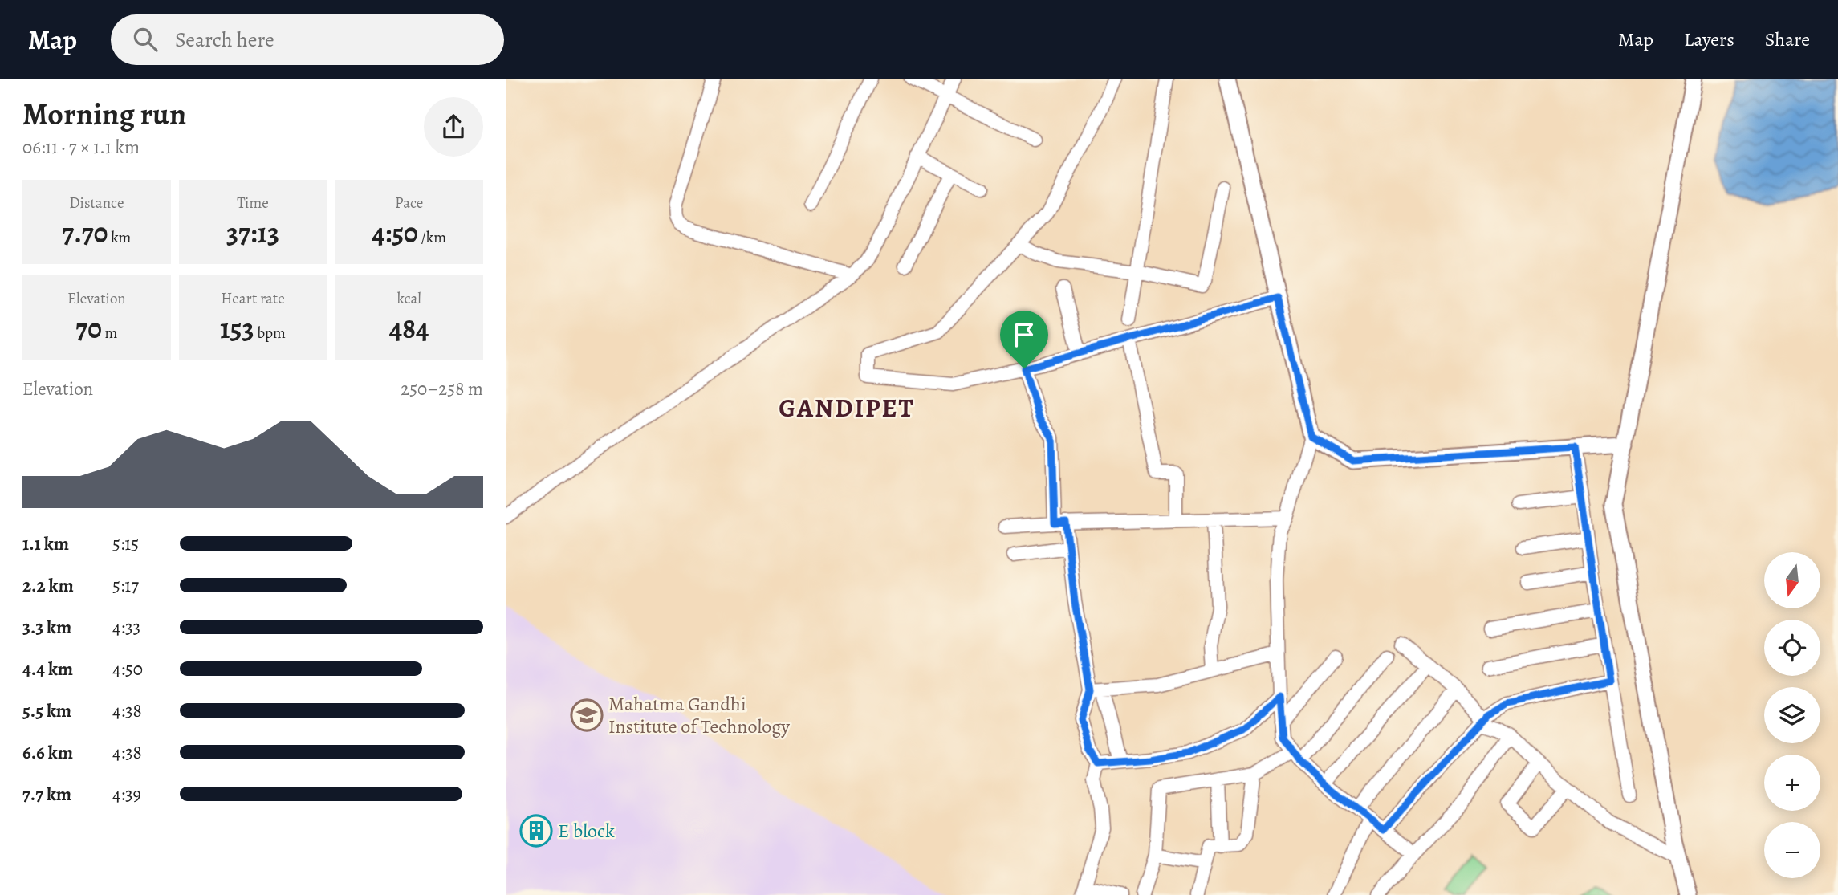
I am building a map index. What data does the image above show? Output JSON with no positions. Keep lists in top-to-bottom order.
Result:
{
  "districts": ["GANDIPET"],
  "places": {
    "school or university": ["Mahatma Gandhi Institute of Technology"],
    "building": ["E block"]
  },
  "north": "bottom",
  "page": {
    "header": "Map",
    "search": "Search here",
    "nav": ["Map", "Layers", "Share"],
    "heading": ["Morning run", "06:11 · 7 × 1.1 km"],
    "stats": [
      ["Distance", "7.70 km"],
      ["Time", "37:13"],
      ["Pace", "4:50 /km"],
      ["Elevation", "70 m"],
      ["Heart rate", "153 bpm"],
      ["kcal", "484"]
    ],
    "chart": ["Elevation", "250–258 m"],
    "list": [
      {
        "name": "1.1 km",
        "note": "5:15"
      },
      {
        "name": "2.2 km",
        "note": "5:17"
      },
      {
        "name": "3.3 km",
        "note": "4:33"
      },
      {
        "name": "4.4 km",
        "note": "4:50"
      },
      {
        "name": "5.5 km",
        "note": "4:38"
      },
      {
        "name": "6.6 km",
        "note": "4:38"
      },
      {
        "name": "7.7 km",
        "note": "4:39"
      }
    ],
    "map_buttons": ["+", "−"]
  }
}
